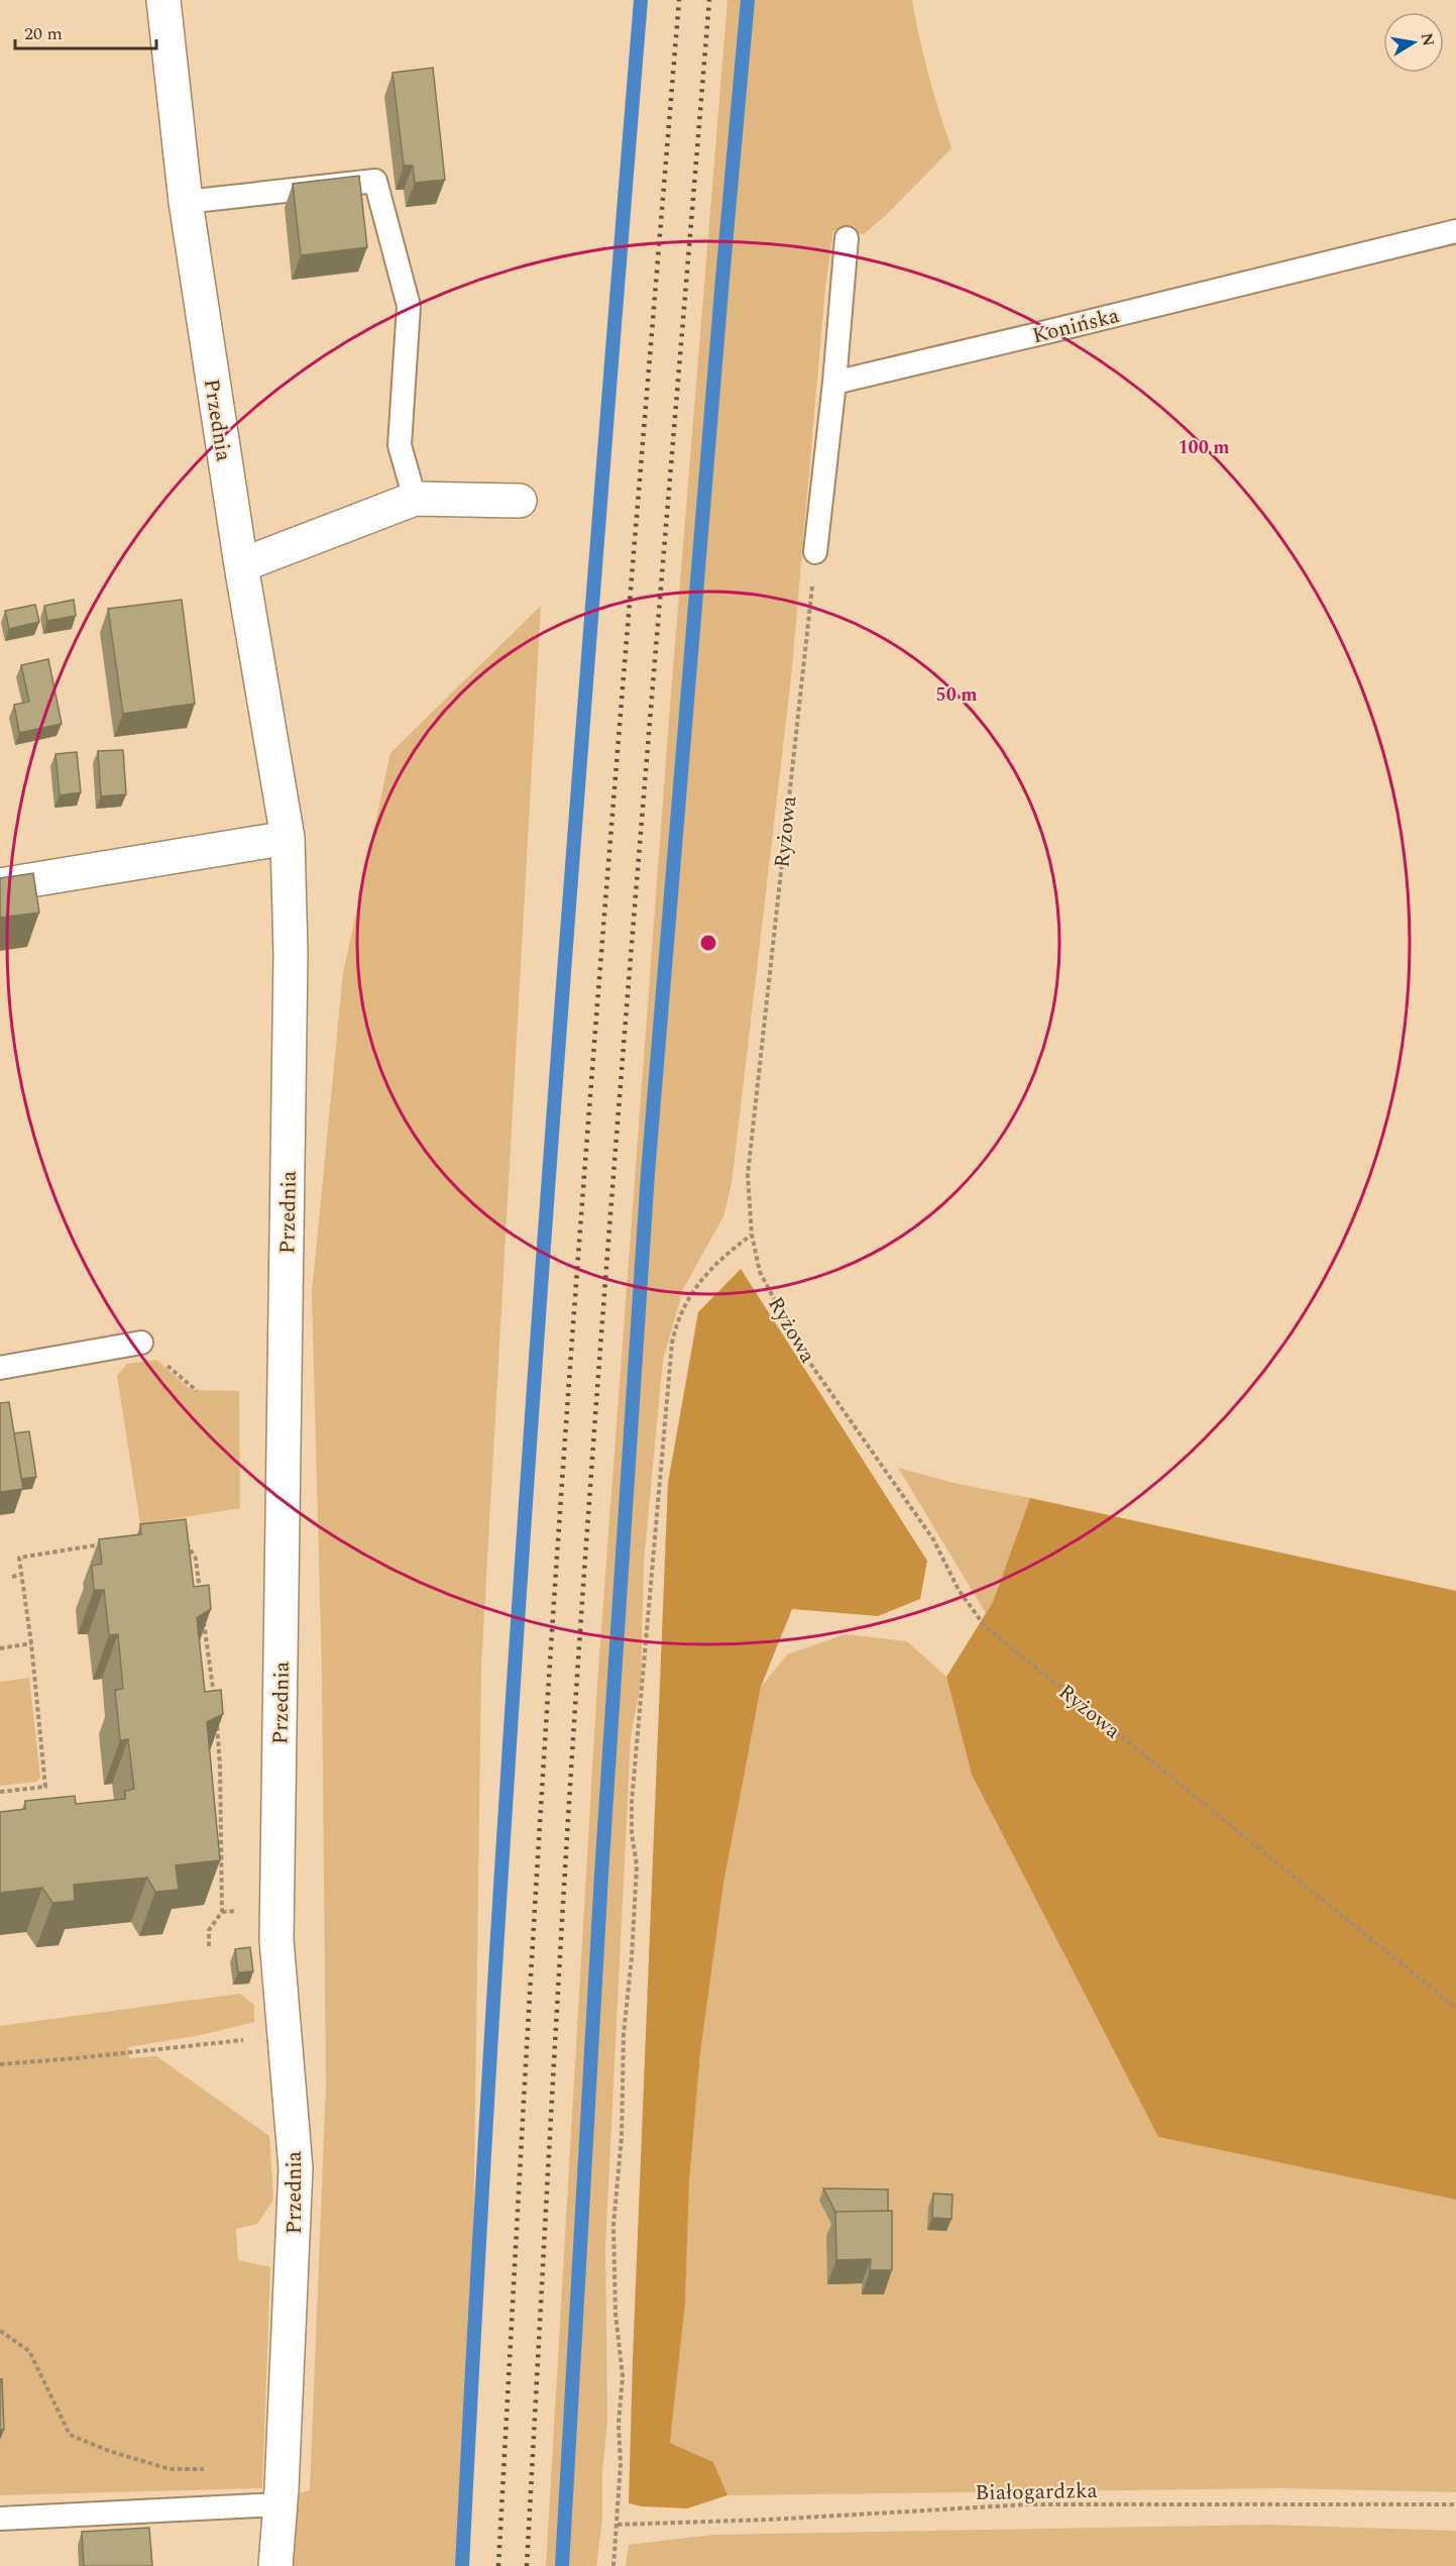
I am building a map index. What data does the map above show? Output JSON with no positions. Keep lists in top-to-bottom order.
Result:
{
  "streets": {
    "street": ["Przednia"],
    "lane": ["Konińska"],
    "path": ["Ryżowa", "Białogardzka"]
  },
  "scale_bar": "20 m",
  "north": "right",
  "rings": ["100 m", "50 m"]
}
